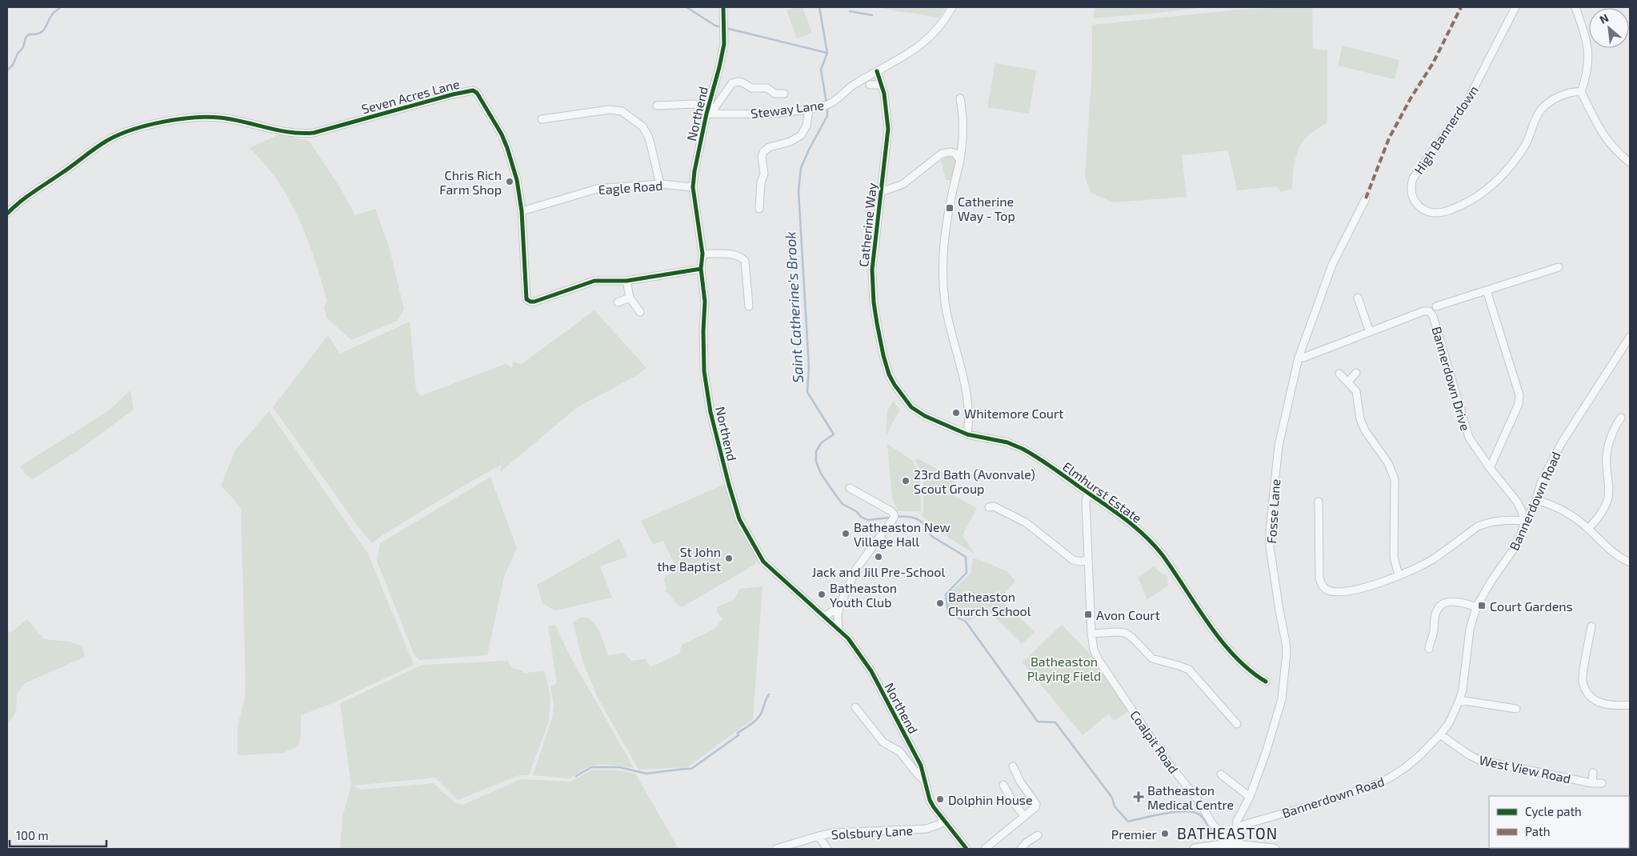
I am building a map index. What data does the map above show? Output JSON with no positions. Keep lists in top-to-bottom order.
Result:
{
  "streets": {
    "street": [
      "Seven Acres Lane",
      "Steway Lane",
      "Northend",
      "High Bannerdown",
      "Eagle Road",
      "Catherine Way",
      "Bannerdown Drive",
      "Elmhurst Estate",
      "Bannerdown Road",
      "Fosse Lane",
      "Coalpit Road",
      "West View Road",
      "Solsbury Lane"
    ]
  },
  "crossings": [
    ["Seven Acres Lane", "Northend"],
    ["Seven Acres Lane", "Eagle Road"],
    ["Steway Lane", "Northend"],
    ["Steway Lane", "Catherine Way"],
    ["Northend", "Eagle Road"],
    ["Northend", "Solsbury Lane"],
    ["Catherine Way", "Elmhurst Estate"],
    ["Bannerdown Drive", "Bannerdown Road"],
    ["Bannerdown Drive", "Fosse Lane"],
    ["Elmhurst Estate", "Coalpit Road"],
    ["Bannerdown Road", "Fosse Lane"],
    ["Bannerdown Road", "West View Road"]
  ],
  "districts": ["BATHEASTON"],
  "water": ["Saint Catherine's Brook"],
  "parks": ["Batheaston Playing Field"],
  "places": {
    "other": [
      "Chris Rich Farm Shop",
      "Whitemore Court",
      "23rd Bath (Avonvale) Scout Group",
      "Batheaston New Village Hall",
      "Jack and Jill Pre-School",
      "St John the Baptist",
      "Batheaston Youth Club",
      "Batheaston Church School",
      "Dolphin House",
      "Premier"
    ],
    "transit": ["Catherine Way - Top", "Court Gardens", "Avon Court"],
    "health": ["Batheaston Medical Centre"]
  },
  "legend": ["Cycle path", "Path"],
  "scale_bar": "100 m",
  "north": "top left"
}
